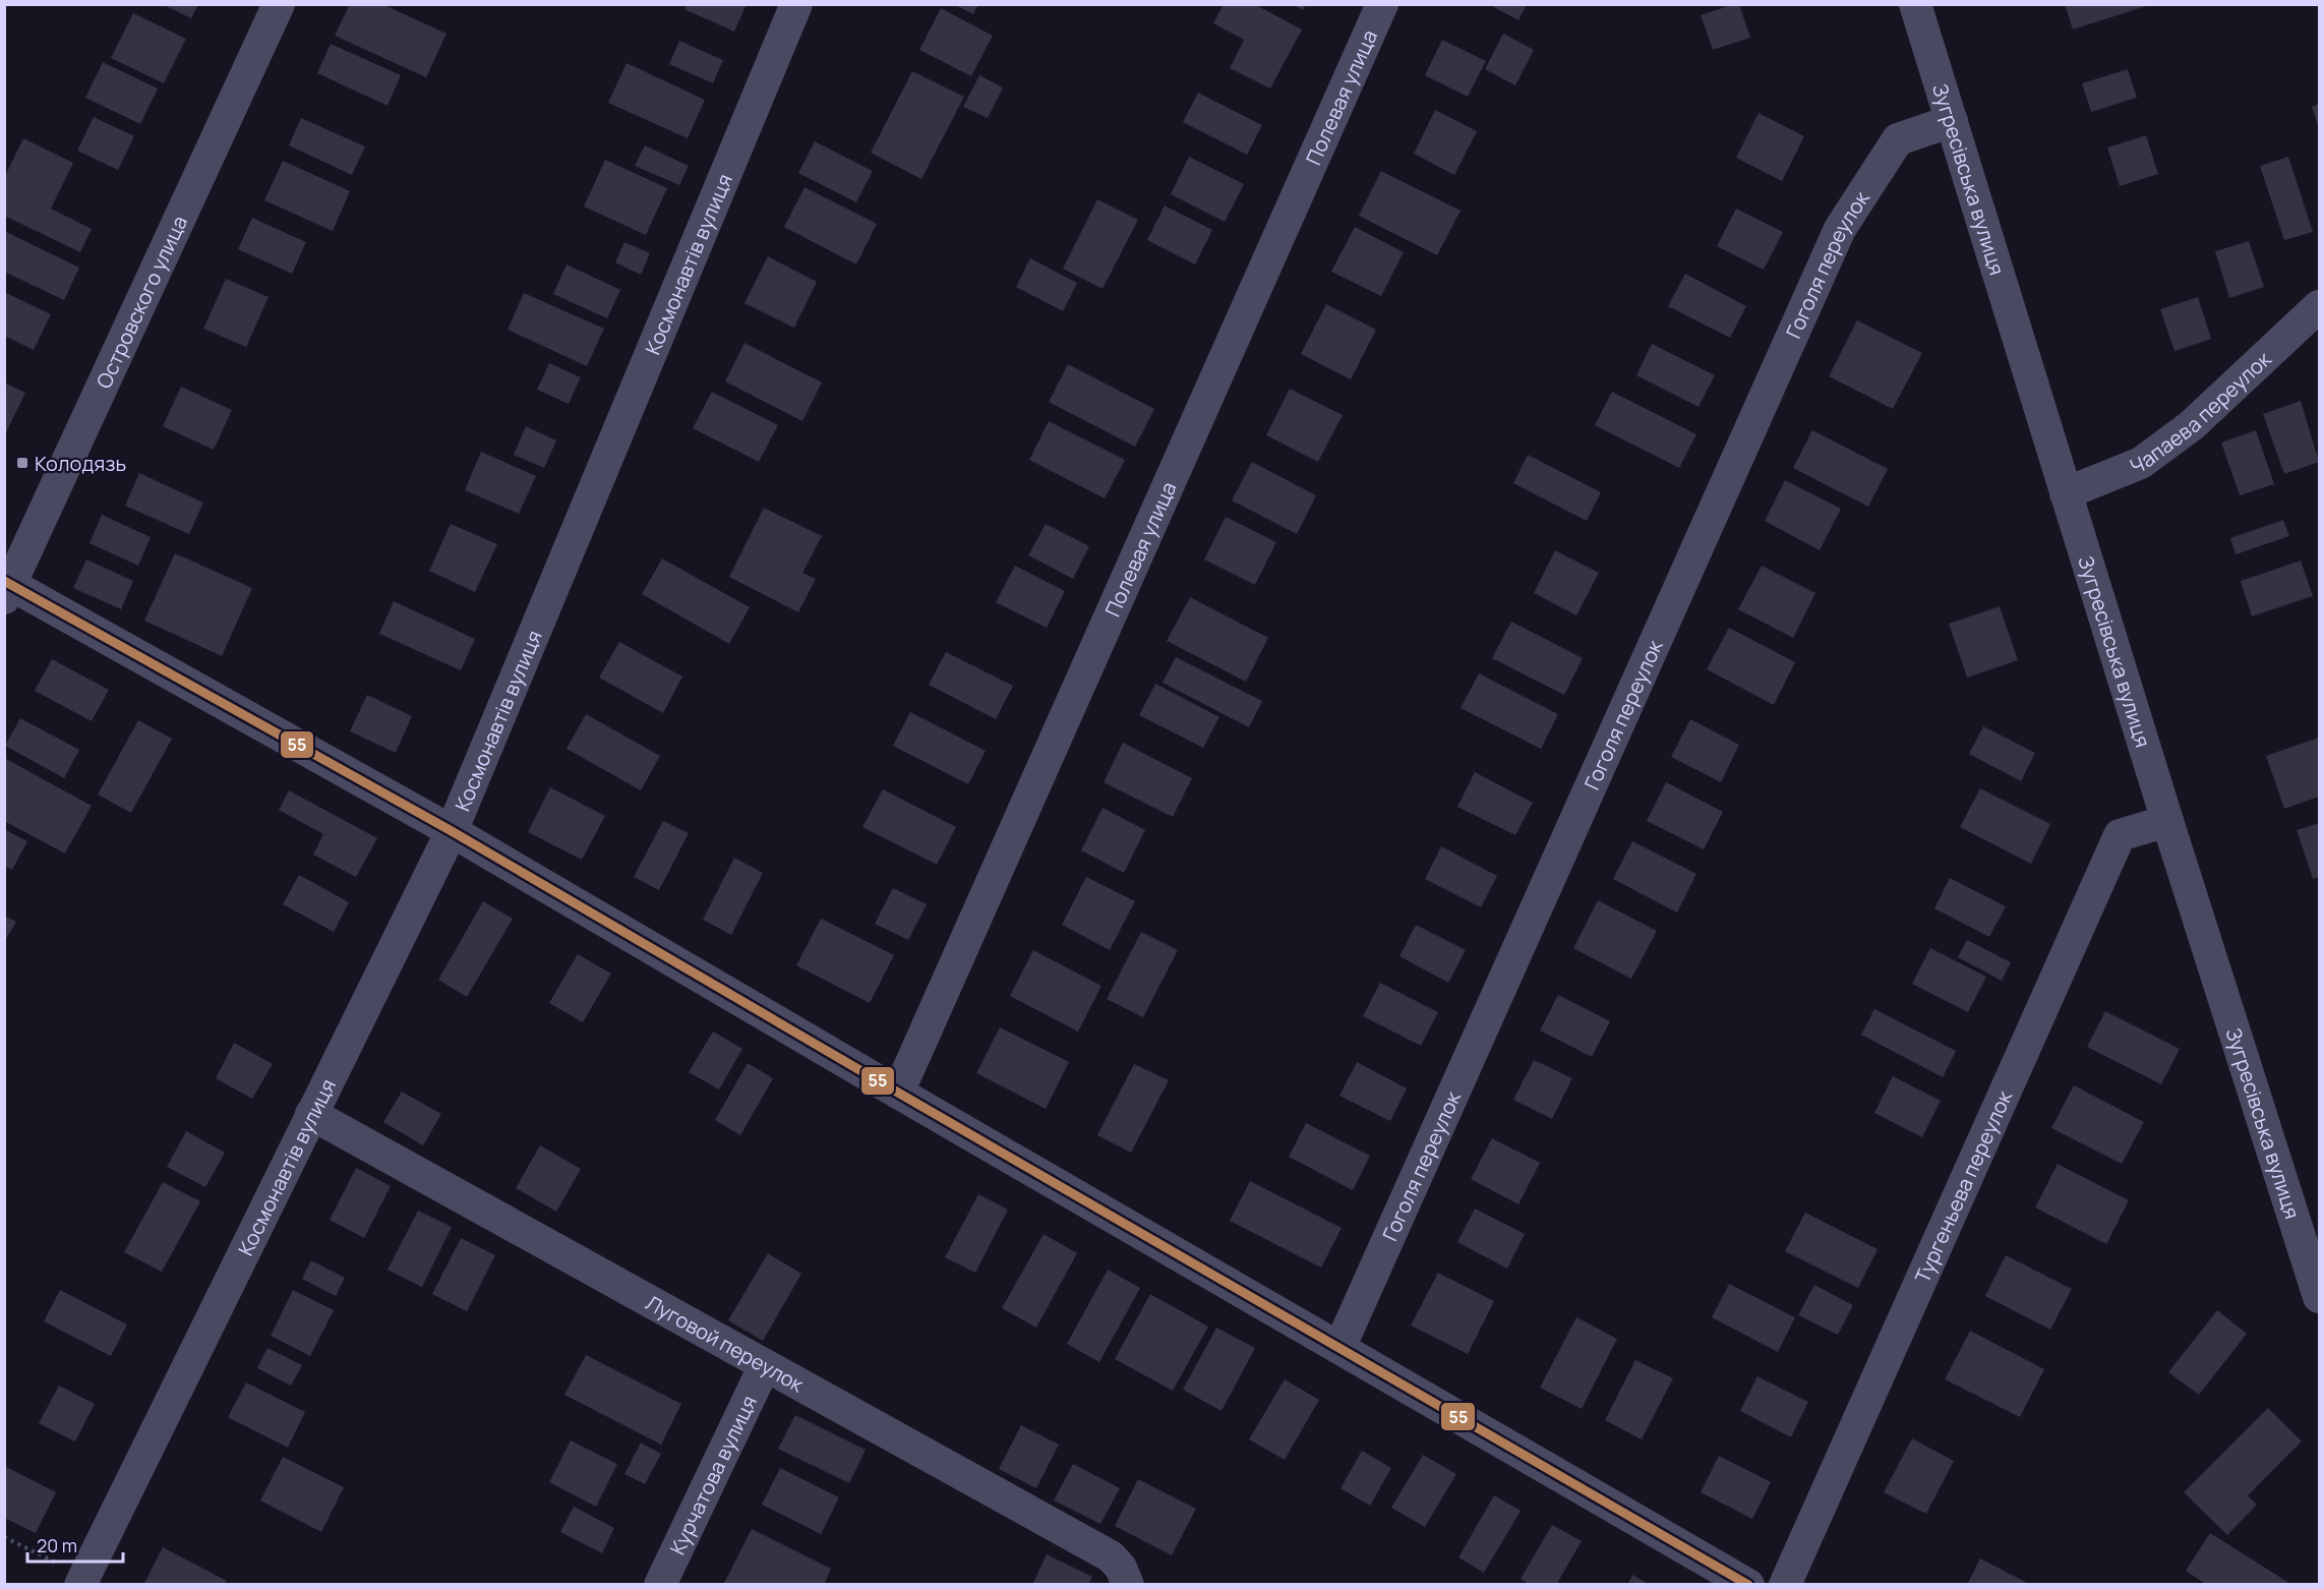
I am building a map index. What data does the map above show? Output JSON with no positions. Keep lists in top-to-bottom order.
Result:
{
  "streets": {
    "street": [
      "Полевая улица",
      "Зугресівська вулиця",
      "Космонавтів вулиця",
      "Гоголя переулок",
      "Островского улица",
      "Чапаева переулок",
      "Тургеньева переулок",
      "Луговой переулок",
      "Курчатова вулиця"
    ]
  },
  "crossings": [
    ["Зугресівська вулиця", "Гоголя переулок"],
    ["Зугресівська вулиця", "Чапаева переулок"],
    ["Зугресівська вулиця", "Тургеньева переулок"],
    ["Космонавтів вулиця", "Луговой переулок"],
    ["Луговой переулок", "Курчатова вулиця"]
  ],
  "places": {
    "transit": ["Колодязь"]
  },
  "lines": ["transit line 55"],
  "scale_bar": "20 m"
}
